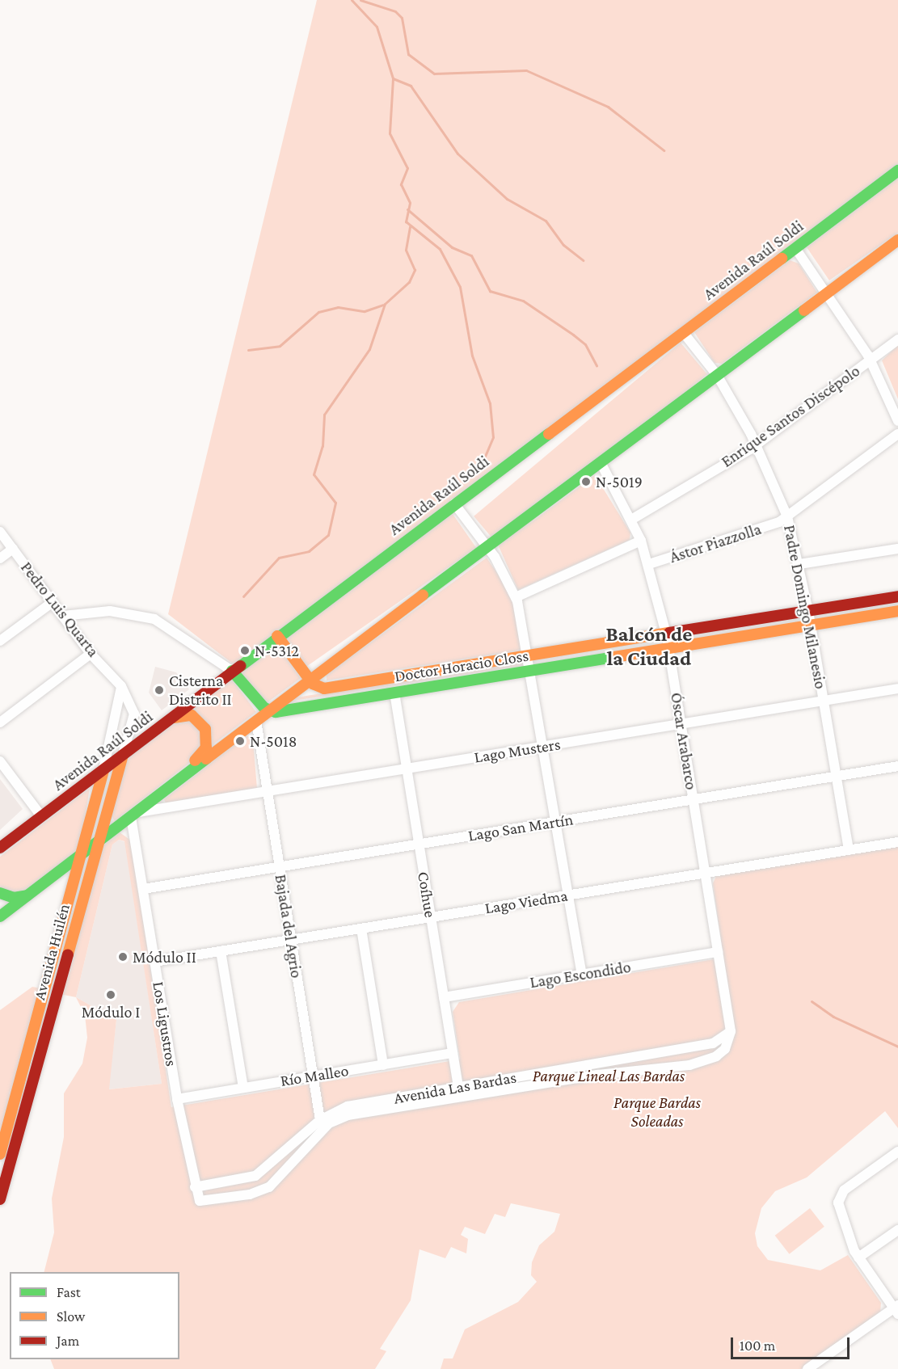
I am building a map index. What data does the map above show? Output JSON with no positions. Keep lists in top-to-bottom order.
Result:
{
  "streets": {
    "main road": ["Avenida Raúl Soldi", "Doctor Horacio Closs", "Avenida Huilén"],
    "street": [
      "Enrique Santos Discépolo",
      "Ástor Piazzolla",
      "Padre Domingo Milanesio",
      "Pedro Luis Quarta",
      "Óscar Arabarco",
      "Lago Musters",
      "Lago San Martín",
      "Coíhue",
      "Lago Viedma",
      "Bajada del Agrio",
      "Lago Escondido",
      "Los Ligustros",
      "Río Malleo",
      "Avenida Las Bardas"
    ]
  },
  "crossings": [
    ["Avenida Raúl Soldi", "Padre Domingo Milanesio"],
    ["Avenida Raúl Soldi", "Avenida Huilén"],
    ["Enrique Santos Discépolo", "Padre Domingo Milanesio"],
    ["Enrique Santos Discépolo", "Óscar Arabarco"],
    ["Ástor Piazzolla", "Padre Domingo Milanesio"],
    ["Ástor Piazzolla", "Óscar Arabarco"],
    ["Padre Domingo Milanesio", "Doctor Horacio Closs"],
    ["Padre Domingo Milanesio", "Lago Musters"],
    ["Padre Domingo Milanesio", "Lago San Martín"],
    ["Padre Domingo Milanesio", "Lago Viedma"],
    ["Pedro Luis Quarta", "Avenida Huilén"],
    ["Doctor Horacio Closs", "Óscar Arabarco"],
    ["Doctor Horacio Closs", "Coíhue"],
    ["Óscar Arabarco", "Lago Musters"],
    ["Óscar Arabarco", "Lago San Martín"],
    ["Óscar Arabarco", "Lago Viedma"],
    ["Óscar Arabarco", "Lago Escondido"],
    ["Óscar Arabarco", "Avenida Las Bardas"],
    ["Lago Musters", "Coíhue"],
    ["Lago Musters", "Bajada del Agrio"],
    ["Lago Musters", "Los Ligustros"],
    ["Lago San Martín", "Coíhue"],
    ["Lago San Martín", "Bajada del Agrio"],
    ["Lago San Martín", "Los Ligustros"],
    ["Coíhue", "Lago Viedma"],
    ["Coíhue", "Lago Escondido"],
    ["Coíhue", "Río Malleo"],
    ["Coíhue", "Avenida Las Bardas"],
    ["Lago Viedma", "Bajada del Agrio"],
    ["Lago Viedma", "Los Ligustros"],
    ["Bajada del Agrio", "Río Malleo"],
    ["Bajada del Agrio", "Avenida Las Bardas"],
    ["Los Ligustros", "Río Malleo"],
    ["Los Ligustros", "Avenida Las Bardas"]
  ],
  "districts": ["Balcón de la Ciudad"],
  "parks": ["Parque Lineal Las Bardas", "Parque Bardas Soleadas"],
  "places": [
    "N-5019",
    "N-5312",
    "Cisterna Distrito II",
    "N-5018",
    "Módulo II",
    "Módulo I"
  ],
  "legend": ["Fast", "Slow", "Jam"],
  "scale_bar": "100 m"
}
